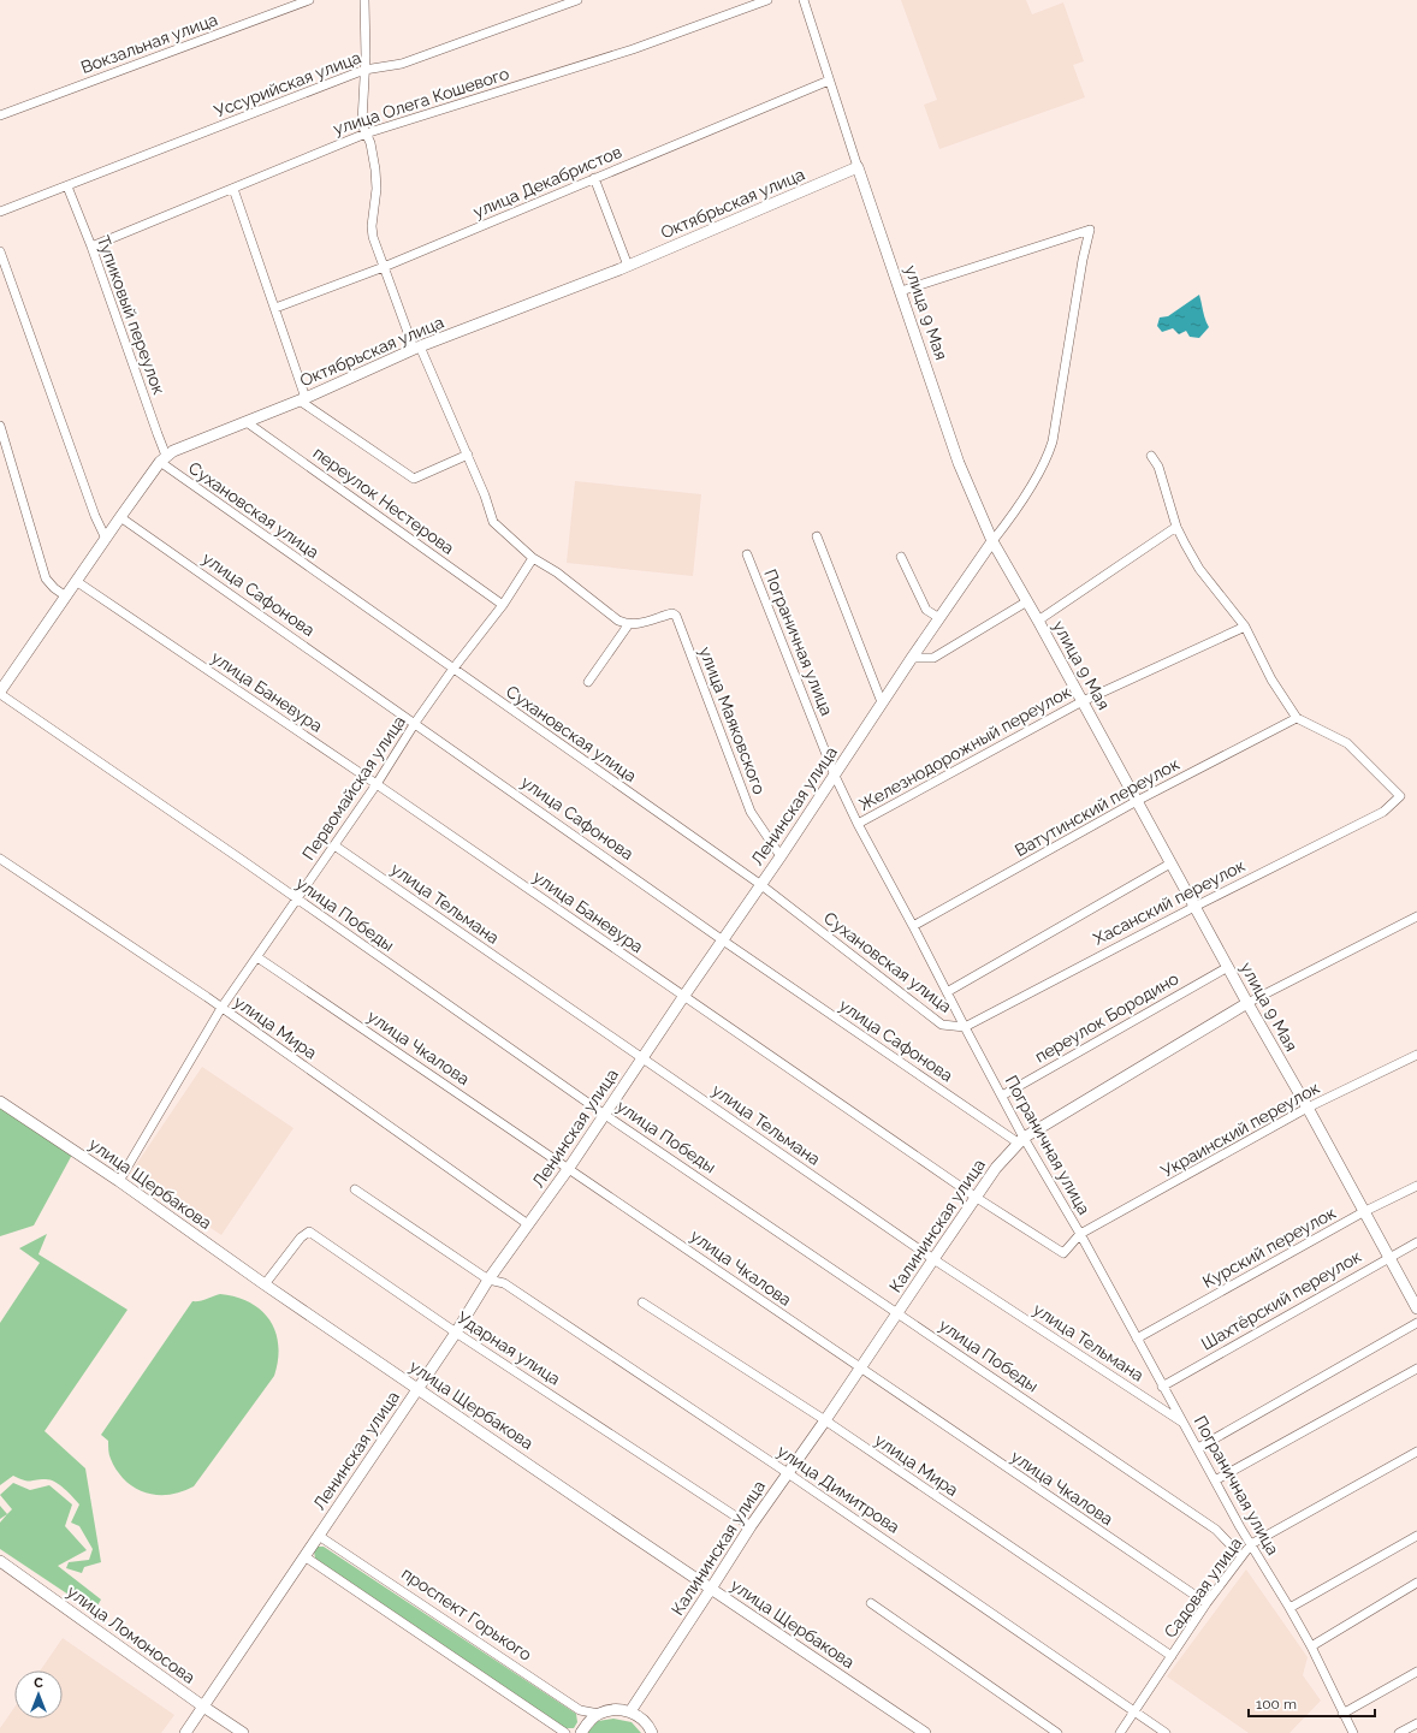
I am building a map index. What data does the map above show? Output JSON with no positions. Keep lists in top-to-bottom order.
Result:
{
  "streets": {
    "main road": [
      "Октябрьская улица",
      "улица 9 Мая",
      "Ленинская улица",
      "улица Щербакова",
      "Калининская улица",
      "проспект Горького",
      "улица Ломоносова"
    ],
    "street": [
      "Вокзальная улица",
      "Уссурийская улица",
      "улица Олега Кошевого",
      "улица Декабристов",
      "Тупиковый переулок",
      "переулок Нестерова",
      "Сухановская улица",
      "улица Сафонова",
      "Пограничная улица",
      "улица Баневура",
      "улица Маяковского",
      "Железнодорожный переулок",
      "Первомайская улица",
      "Ватутинский переулок",
      "Хасанский переулок",
      "улица Тельмана",
      "улица Победы",
      "переулок Бородино",
      "улица Мира",
      "улица Чкалова",
      "Украинский переулок",
      "Курский переулок",
      "Шахтёрский переулок",
      "Ударная улица",
      "улица Димитрова",
      "Садовая улица"
    ]
  },
  "crossings": [
    ["Уссурийская улица", "Тупиковый переулок"],
    ["улица Олега Кошевого", "Тупиковый переулок"],
    ["улица Декабристов", "улица 9 Мая"],
    ["Октябрьская улица", "улица 9 Мая"],
    ["Октябрьская улица", "Тупиковый переулок"],
    ["Октябрьская улица", "переулок Нестерова"],
    ["Октябрьская улица", "Сухановская улица"],
    ["Октябрьская улица", "улица Сафонова"],
    ["Октябрьская улица", "улица Баневура"],
    ["Октябрьская улица", "улица Победы"],
    ["улица 9 Мая", "Железнодорожный переулок"],
    ["улица 9 Мая", "Ленинская улица"],
    ["улица 9 Мая", "Ватутинский переулок"],
    ["улица 9 Мая", "Хасанский переулок"],
    ["улица 9 Мая", "переулок Бородино"],
    ["улица 9 Мая", "Украинский переулок"],
    ["улица 9 Мая", "Калининская улица"],
    ["улица 9 Мая", "Курский переулок"],
    ["улица 9 Мая", "Шахтёрский переулок"],
    ["Тупиковый переулок", "Сухановская улица"],
    ["переулок Нестерова", "Первомайская улица"],
    ["Сухановская улица", "Пограничная улица"],
    ["Сухановская улица", "Первомайская улица"],
    ["Сухановская улица", "Ленинская улица"],
    ["Сухановская улица", "Хасанский переулок"],
    ["улица Сафонова", "Пограничная улица"],
    ["улица Сафонова", "Первомайская улица"],
    ["улица Сафонова", "Ленинская улица"],
    ["улица Сафонова", "Калининская улица"],
    ["Пограничная улица", "улица Баневура"],
    ["Пограничная улица", "Железнодорожный переулок"],
    ["Пограничная улица", "Ленинская улица"],
    ["Пограничная улица", "Ватутинский переулок"],
    ["Пограничная улица", "Хасанский переулок"],
    ["Пограничная улица", "улица Тельмана"],
    ["Пограничная улица", "переулок Бородино"],
    ["Пограничная улица", "Украинский переулок"],
    ["Пограничная улица", "Калининская улица"],
    ["Пограничная улица", "Курский переулок"],
    ["Пограничная улица", "Шахтёрский переулок"],
    ["Пограничная улица", "Садовая улица"],
    ["улица Баневура", "Первомайская улица"],
    ["улица Баневура", "Ленинская улица"],
    ["улица Баневура", "Украинский переулок"],
    ["улица Баневура", "Калининская улица"],
    ["улица Маяковского", "Ленинская улица"],
    ["Первомайская улица", "улица Тельмана"],
    ["Первомайская улица", "улица Победы"],
    ["Первомайская улица", "улица Мира"],
    ["Первомайская улица", "улица Чкалова"],
    ["Первомайская улица", "улица Щербакова"],
    ["Ленинская улица", "улица Тельмана"],
    ["Ленинская улица", "улица Победы"],
    ["Ленинская улица", "улица Мира"],
    ["Ленинская улица", "улица Чкалова"],
    ["Ленинская улица", "улица Щербакова"],
    ["Ленинская улица", "Ударная улица"],
    ["Ленинская улица", "улица Димитрова"],
    ["Ленинская улица", "проспект Горького"],
    ["Ленинская улица", "улица Ломоносова"],
    ["Ватутинский переулок", "Хасанский переулок"],
    ["улица Тельмана", "Калининская улица"],
    ["улица Победы", "Калининская улица"],
    ["улица Победы", "Садовая улица"],
    ["улица Мира", "Калининская улица"],
    ["улица Мира", "Садовая улица"],
    ["улица Чкалова", "Калининская улица"],
    ["улица Чкалова", "Садовая улица"],
    ["улица Щербакова", "Калининская улица"],
    ["улица Щербакова", "Ударная улица"],
    ["Калининская улица", "Ударная улица"],
    ["Калининская улица", "улица Димитрова"],
    ["Калининская улица", "проспект Горького"],
    ["улица Димитрова", "Садовая улица"]
  ],
  "scale_bar": "100 m",
  "north": "top"
}
